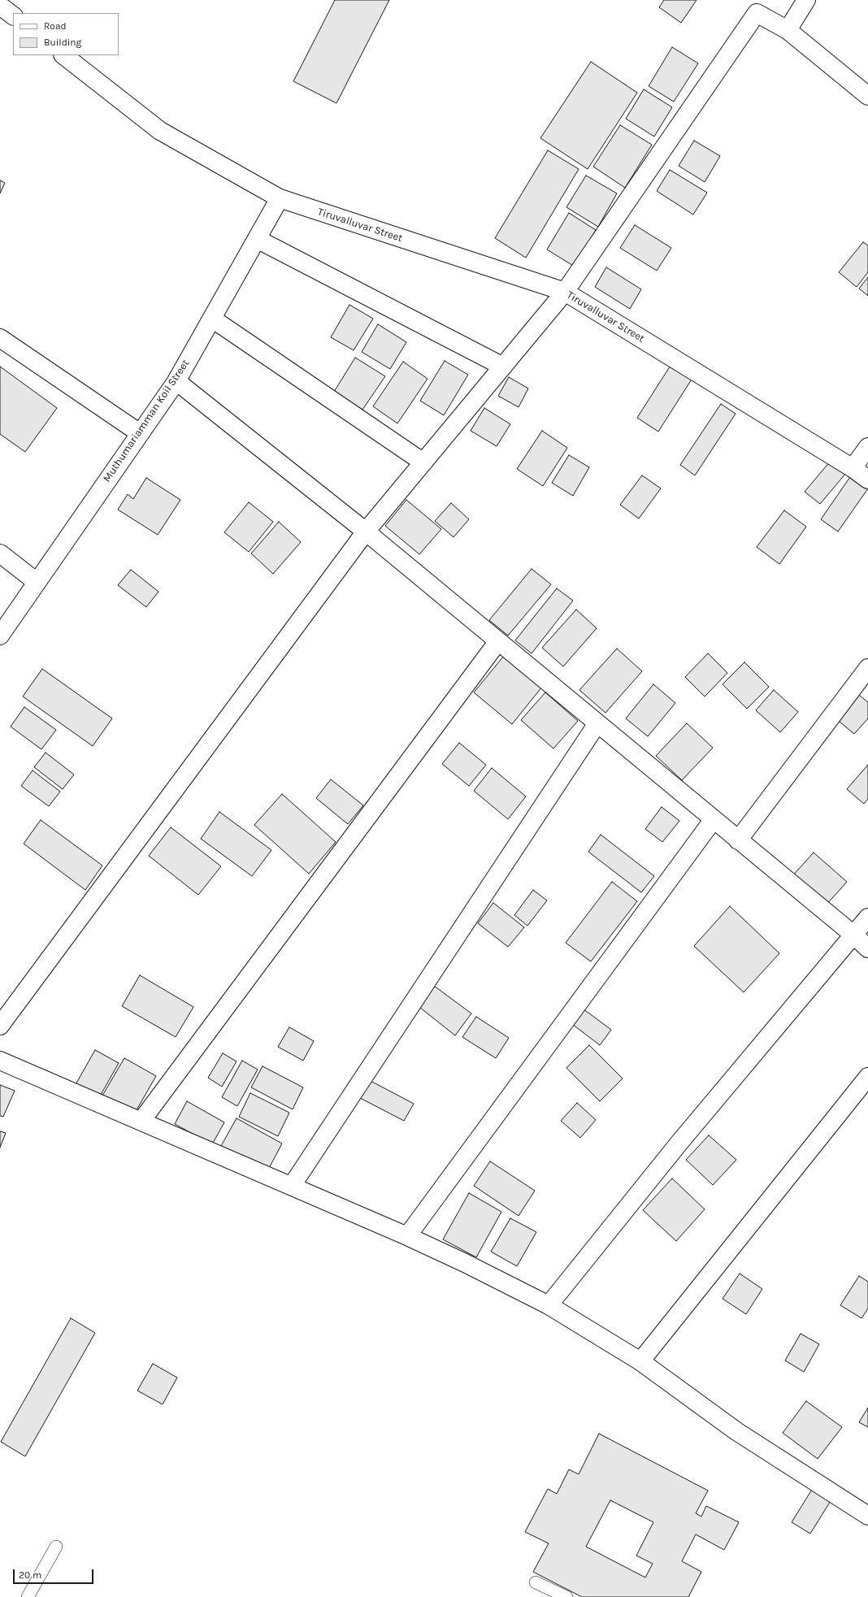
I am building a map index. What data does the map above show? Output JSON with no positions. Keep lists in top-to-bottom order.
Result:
{
  "streets": {
    "street": ["Tiruvalluvar Street", "Muthumariamman Koil Street"]
  },
  "crossings": [
    ["Tiruvalluvar Street", "Muthumariamman Koil Street"]
  ],
  "legend": ["Road", "Building"],
  "scale_bar": "20 m"
}
